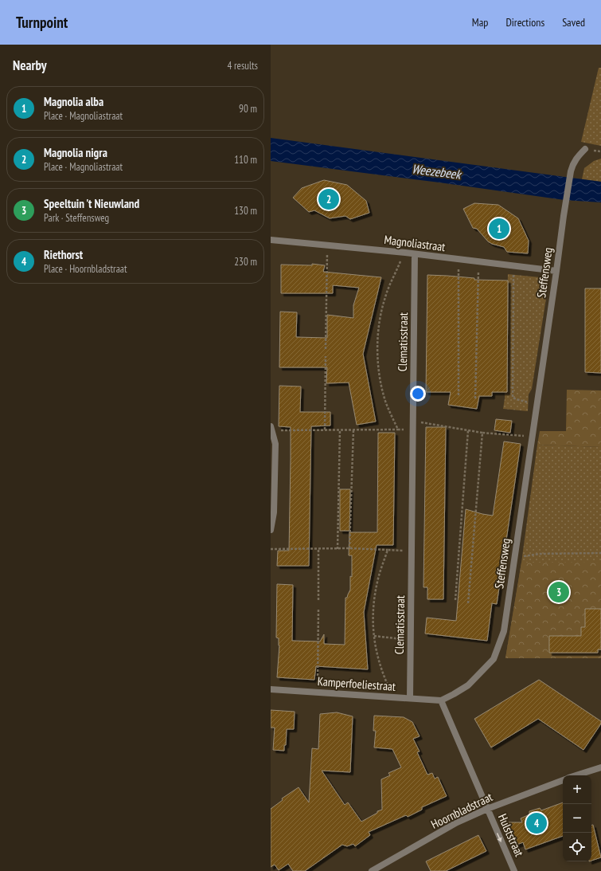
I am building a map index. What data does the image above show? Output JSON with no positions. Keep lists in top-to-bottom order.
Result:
{
  "streets": {
    "street": [
      "Magnoliastraat",
      "Steffensweg",
      "Clematisstraat",
      "Kamperfoeliestraat",
      "Hoornbladstraat",
      "Hulststraat"
    ]
  },
  "crossings": [
    ["Magnoliastraat", "Steffensweg"],
    ["Magnoliastraat", "Clematisstraat"],
    ["Steffensweg", "Kamperfoeliestraat"],
    ["Clematisstraat", "Kamperfoeliestraat"],
    ["Hoornbladstraat", "Hulststraat"]
  ],
  "one_way": ["Hulststraat"],
  "water": ["Weezebeek"],
  "page": {
    "header": "Turnpoint",
    "nav": ["Map", "Directions", "Saved"],
    "heading": ["Nearby", "4 results"],
    "list": [
      {
        "mark": "1",
        "name": "Magnolia alba",
        "note": "Place · Magnoliastraat",
        "value": "90 m"
      },
      {
        "mark": "2",
        "name": "Magnolia nigra",
        "note": "Place · Magnoliastraat",
        "value": "110 m"
      },
      {
        "mark": "3",
        "name": "Speeltuin 't Nieuwland",
        "note": "Park · Steffensweg",
        "value": "130 m"
      },
      {
        "mark": "4",
        "name": "Riethorst",
        "note": "Place · Hoornbladstraat",
        "value": "230 m"
      }
    ],
    "pins": [
      "2",
      "1",
      "3",
      "4"
    ],
    "map_buttons": ["+", "−"]
  }
}
